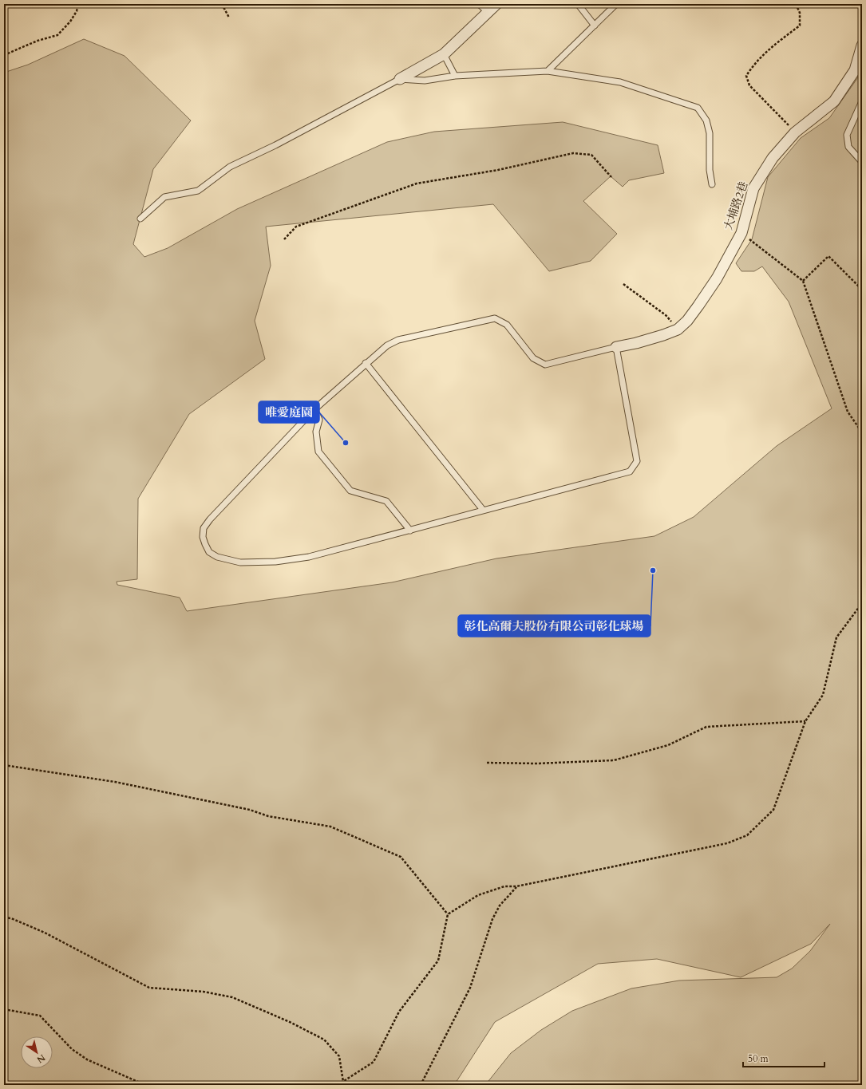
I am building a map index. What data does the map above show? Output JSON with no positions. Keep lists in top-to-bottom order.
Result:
{
  "streets": {
    "street": ["大埔路2巷"]
  },
  "places": ["唯愛庭園", "彰化高爾夫股份有限公司彰化球場"],
  "scale_bar": "50 m",
  "north": "bottom right"
}
